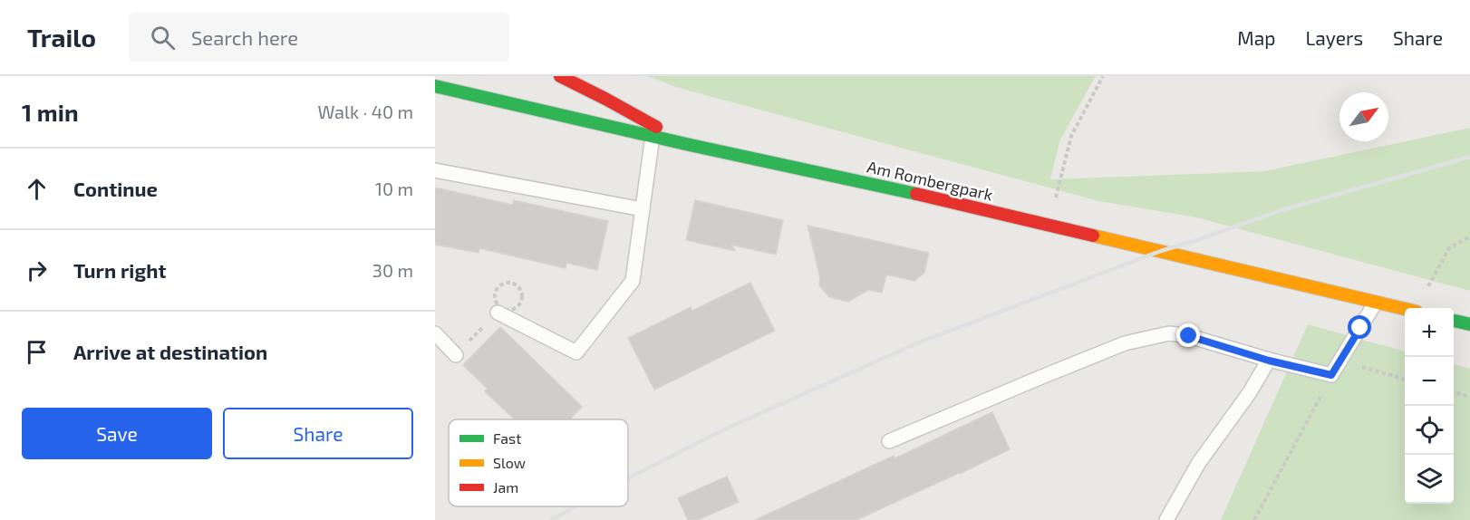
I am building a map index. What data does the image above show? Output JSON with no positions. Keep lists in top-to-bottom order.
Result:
{
  "streets": {
    "main road": ["Am Rombergpark"]
  },
  "legend": ["Fast", "Slow", "Jam"],
  "north": "top right",
  "page": {
    "header": "Trailo",
    "search": "Search here",
    "nav": ["Map", "Layers", "Share"],
    "heading": ["1 min", "Walk · 40 m"],
    "list": [
      ["Continue", "10 m"],
      ["Turn right", "30 m"],
      "Arrive at destination"
    ],
    "map_buttons": ["+", "−"],
    "buttons": ["Save", "Share"]
  }
}
